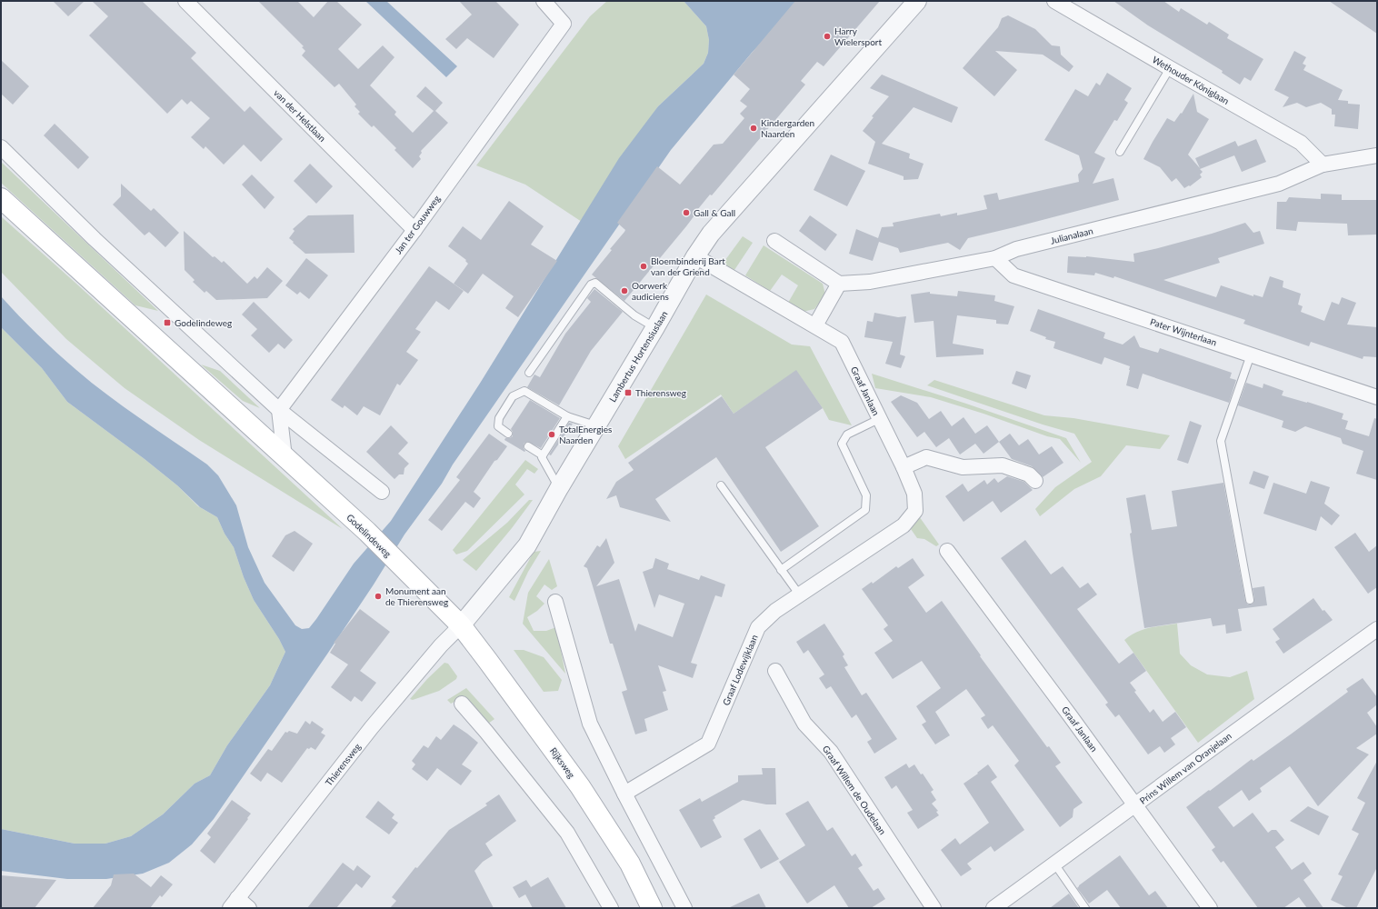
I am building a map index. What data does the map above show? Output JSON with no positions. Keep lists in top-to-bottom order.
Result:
{
  "streets": {
    "main road": ["Godelindeweg", "Rijksweg"],
    "street": [
      "Wethouder Königlaan",
      "van der Helstlaan",
      "Jan ter Gouwweg",
      "Julianalaan",
      "Pater Wijnterlaan",
      "Lambertus Hortensiuslaan",
      "Graaf Janlaan",
      "Graaf Lodewijklaan",
      "Thierensweg",
      "Prins Willem van Oranjelaan",
      "Graaf Willem de Oudelaan"
    ]
  },
  "crossings": [
    ["Wethouder Königlaan", "Julianalaan"],
    ["van der Helstlaan", "Jan ter Gouwweg"],
    ["Julianalaan", "Pater Wijnterlaan"],
    ["Lambertus Hortensiuslaan", "Graaf Janlaan"],
    ["Lambertus Hortensiuslaan", "Godelindeweg"],
    ["Lambertus Hortensiuslaan", "Rijksweg"],
    ["Lambertus Hortensiuslaan", "Thierensweg"],
    ["Graaf Janlaan", "Graaf Lodewijklaan"],
    ["Graaf Janlaan", "Prins Willem van Oranjelaan"],
    ["Godelindeweg", "Rijksweg"],
    ["Godelindeweg", "Thierensweg"],
    ["Rijksweg", "Thierensweg"]
  ],
  "places": {
    "other": [
      "Harry Wielersport",
      "Kindergarden Naarden",
      "Gall & Gall",
      "Bloembinderij Bart van der Griend",
      "Oorwerk audiciens",
      "TotalEnergies Naarden",
      "Monument aan de Thierensweg"
    ],
    "transit": ["Godelindeweg", "Thierensweg"]
  }
}
